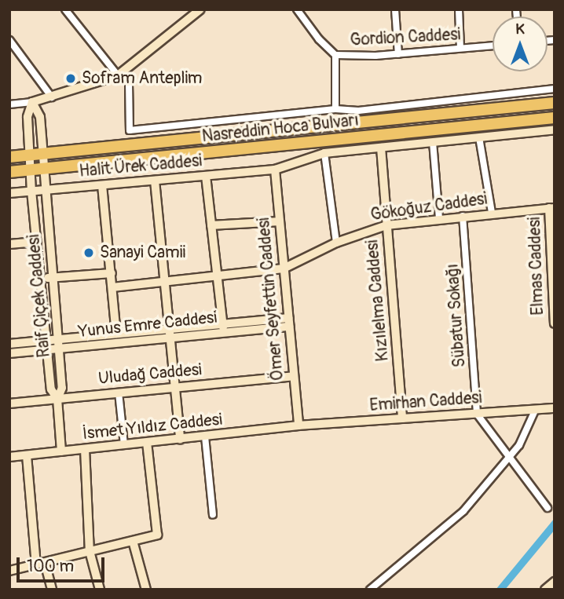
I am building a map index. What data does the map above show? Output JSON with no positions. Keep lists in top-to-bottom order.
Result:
{
  "streets": {
    "highway": ["Nasreddin Hoca Bulvarı"],
    "street": [
      "Gordion Caddesi",
      "Halit Ürek Caddesi",
      "Gökoğuz Caddesi",
      "Elmas Caddesi",
      "Raif Çiçek Caddesi",
      "Ömer Seyfettin Caddesi",
      "Kızılelma Caddesi",
      "Sübatur Sokağı",
      "Yunus Emre Caddesi",
      "Uludağ Caddesi",
      "Emirhan Caddesi",
      "İsmet Yıldız Caddesi"
    ]
  },
  "crossings": [
    ["Nasreddin Hoca Bulvarı", "Raif Çiçek Caddesi"],
    ["Halit Ürek Caddesi", "Raif Çiçek Caddesi"],
    ["Halit Ürek Caddesi", "Ömer Seyfettin Caddesi"],
    ["Halit Ürek Caddesi", "Kızılelma Caddesi"],
    ["Gökoğuz Caddesi", "Elmas Caddesi"],
    ["Gökoğuz Caddesi", "Ömer Seyfettin Caddesi"],
    ["Gökoğuz Caddesi", "Kızılelma Caddesi"],
    ["Gökoğuz Caddesi", "Sübatur Sokağı"],
    ["Raif Çiçek Caddesi", "Yunus Emre Caddesi"],
    ["Raif Çiçek Caddesi", "Uludağ Caddesi"],
    ["Raif Çiçek Caddesi", "İsmet Yıldız Caddesi"],
    ["Ömer Seyfettin Caddesi", "Yunus Emre Caddesi"],
    ["Ömer Seyfettin Caddesi", "Uludağ Caddesi"],
    ["Ömer Seyfettin Caddesi", "Emirhan Caddesi"],
    ["Ömer Seyfettin Caddesi", "İsmet Yıldız Caddesi"],
    ["Kızılelma Caddesi", "Emirhan Caddesi"],
    ["Sübatur Sokağı", "Emirhan Caddesi"],
    ["Emirhan Caddesi", "İsmet Yıldız Caddesi"]
  ],
  "places": ["Sofram Anteplim", "Sanayi Camii"],
  "scale_bar": "100 m",
  "north": "top"
}
